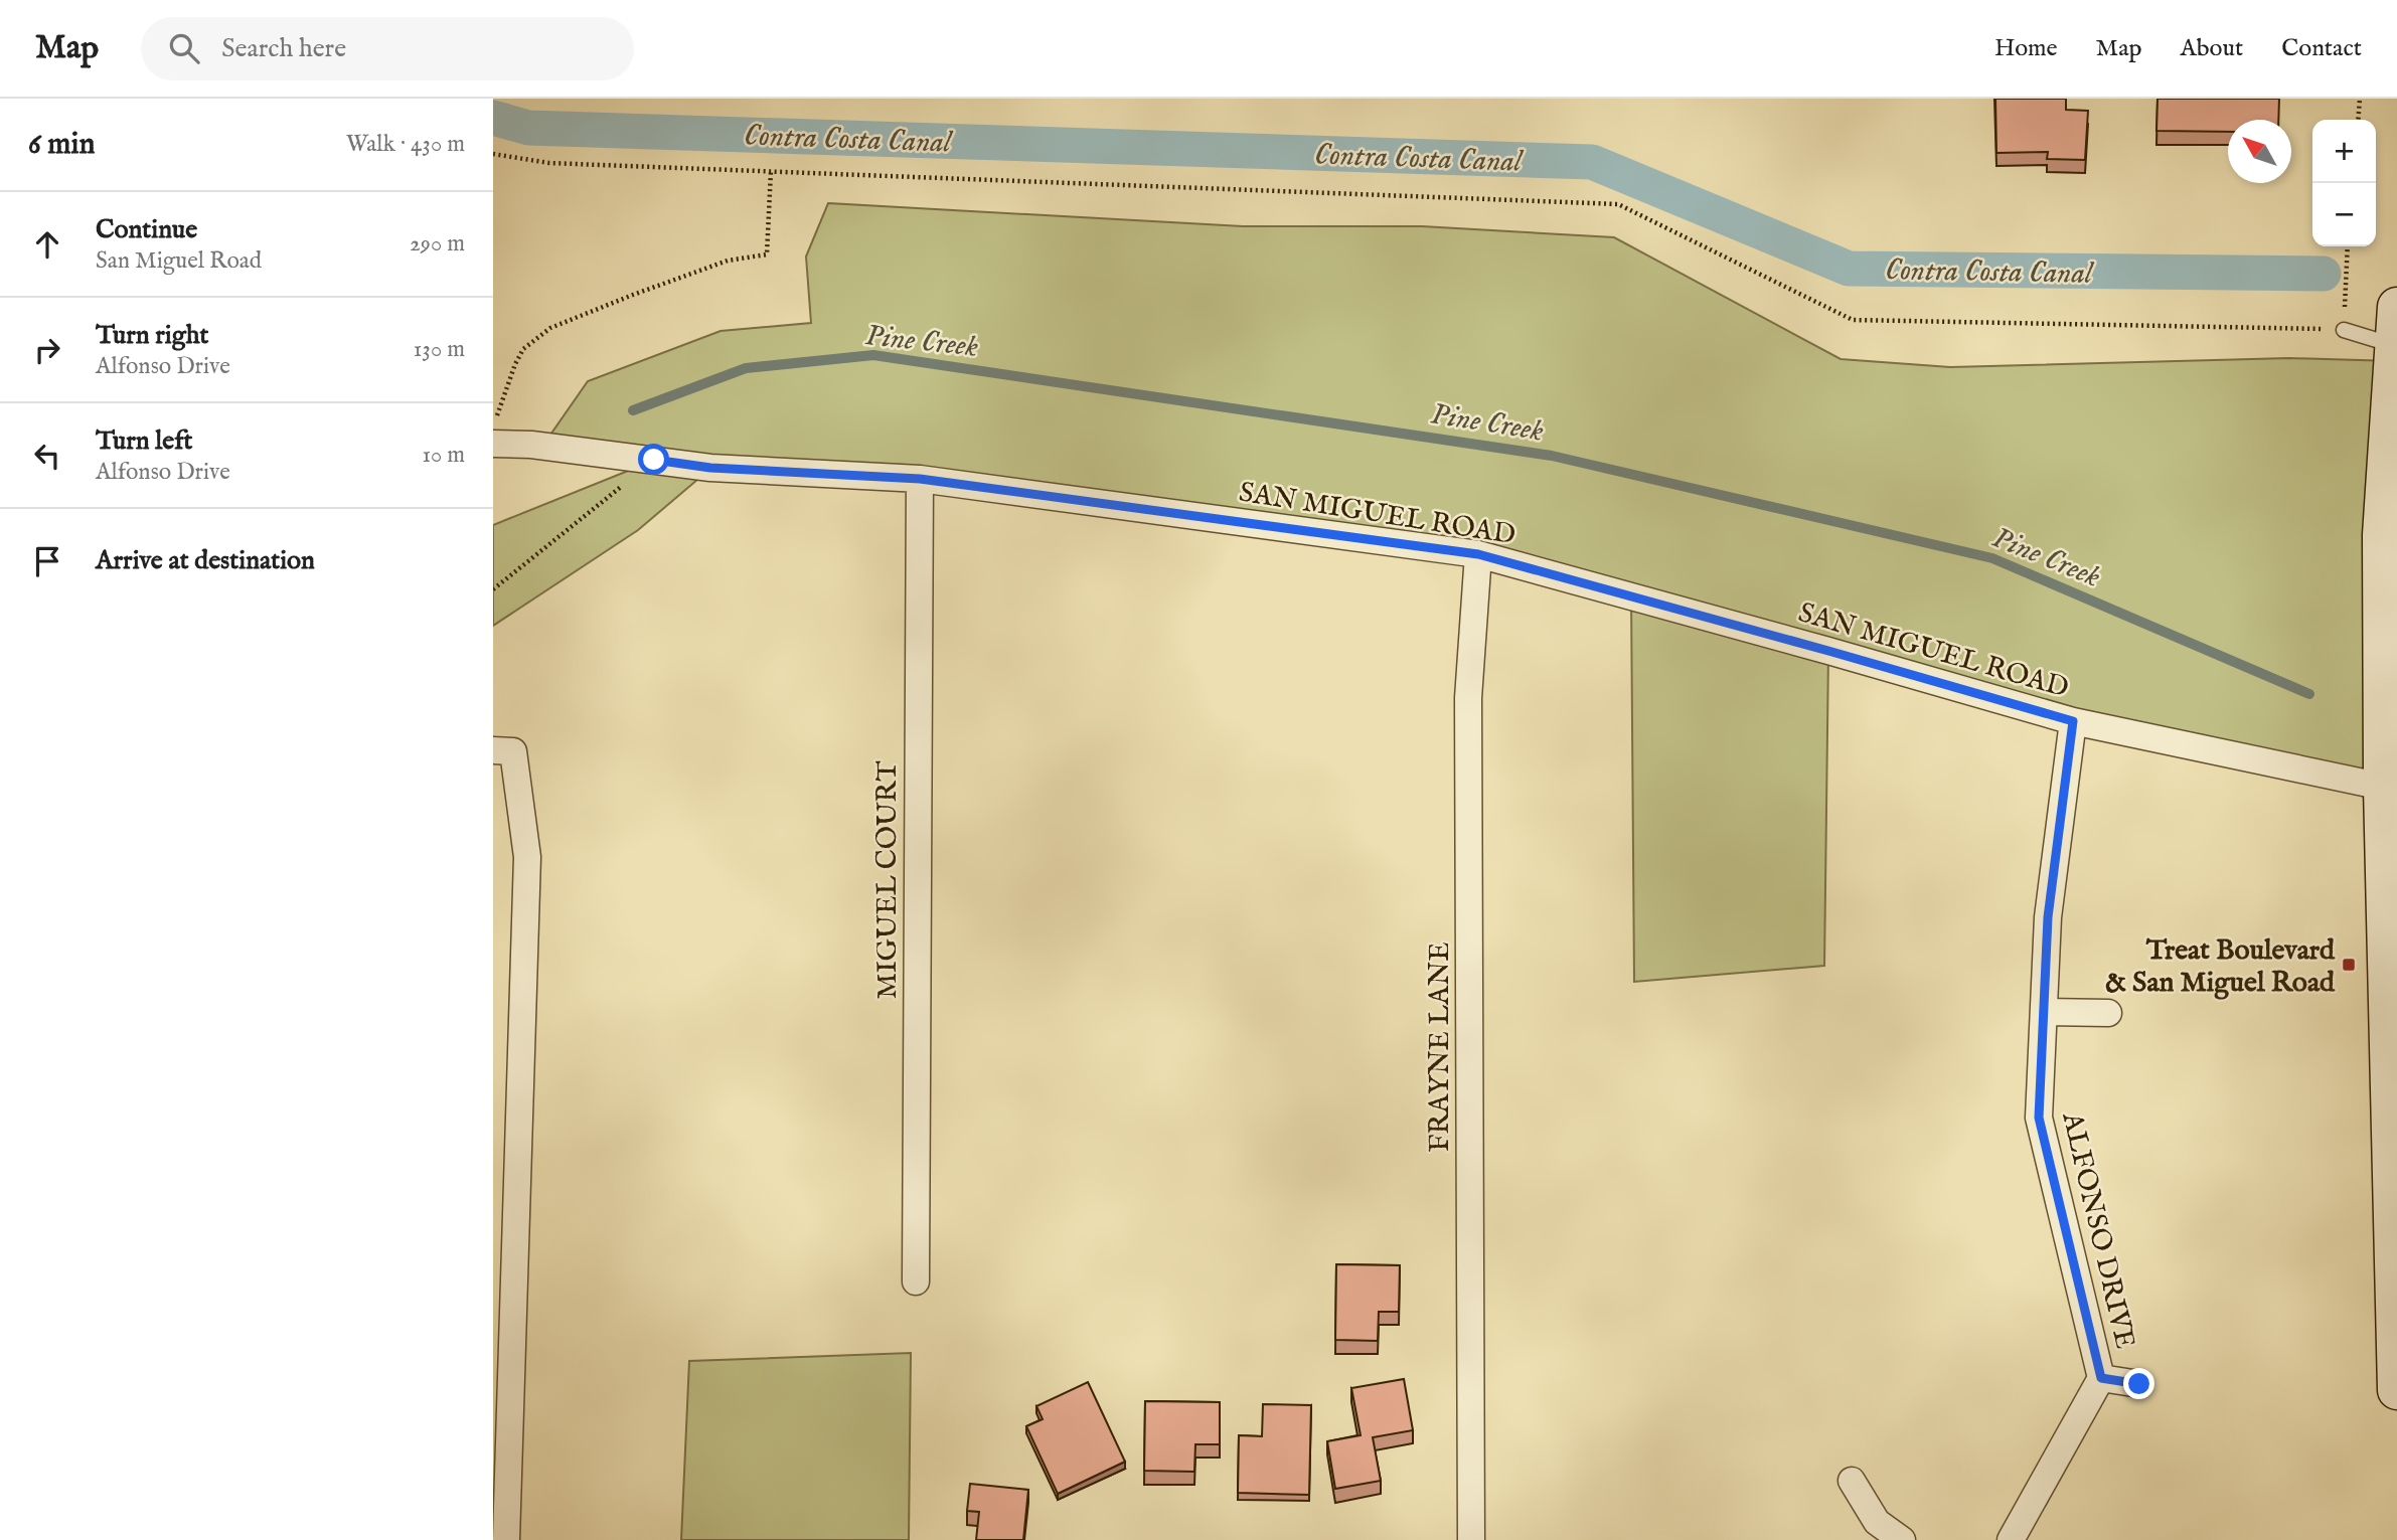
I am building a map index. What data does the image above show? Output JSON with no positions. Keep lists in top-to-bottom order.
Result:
{
  "streets": {
    "street": [
      "SAN MIGUEL ROAD",
      "MIGUEL COURT",
      "FRAYNE LANE",
      "ALFONSO DRIVE"
    ]
  },
  "crossings": [
    ["SAN MIGUEL ROAD", "MIGUEL COURT"],
    ["SAN MIGUEL ROAD", "FRAYNE LANE"],
    ["SAN MIGUEL ROAD", "ALFONSO DRIVE"]
  ],
  "water": ["Contra Costa Canal", "Pine Creek"],
  "places": {
    "transit": ["Treat Boulevard & San Miguel Road"]
  },
  "north": "top left",
  "page": {
    "header": "Map",
    "search": "Search here",
    "nav": [
      "Home",
      "Map",
      "About",
      "Contact"
    ],
    "heading": ["6 min", "Walk · 430 m"],
    "map_buttons": ["+", "−"],
    "list": [
      ["Continue", "San Miguel Road", "290 m"],
      ["Turn right", "Alfonso Drive", "130 m"],
      ["Turn left", "Alfonso Drive", "10 m"],
      "Arrive at destination"
    ]
  }
}
